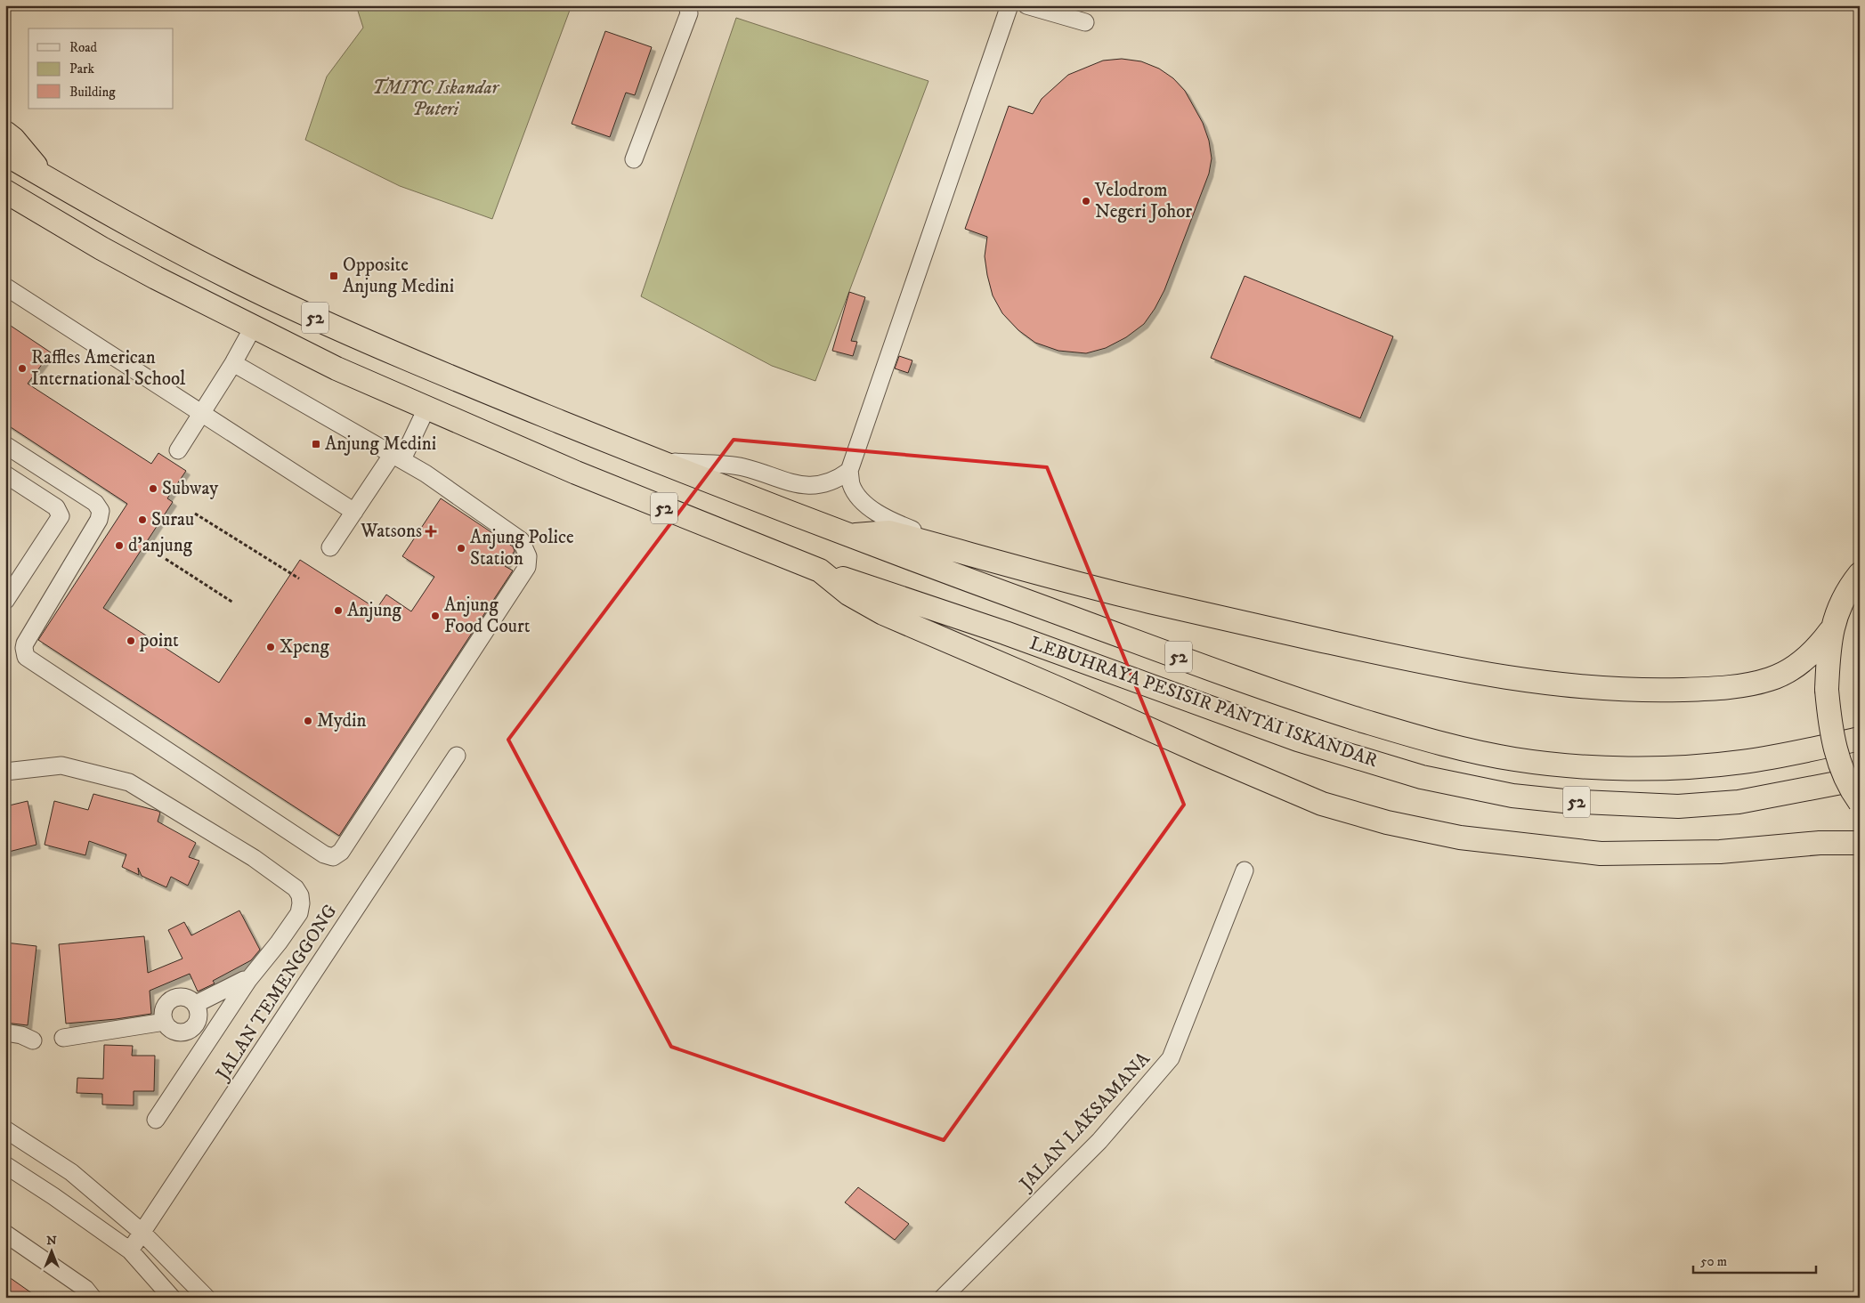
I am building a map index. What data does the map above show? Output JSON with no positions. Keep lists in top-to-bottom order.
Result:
{
  "streets": {
    "highway": ["52", "LEBUHRAYA PESISIR PANTAI ISKANDAR"],
    "street": ["JALAN TEMENGGONG", "JALAN LAKSAMANA"]
  },
  "crossings": [
    ["52", "LEBUHRAYA PESISIR PANTAI ISKANDAR"]
  ],
  "parks": ["TMIYC Iskandar Puteri"],
  "places": {
    "other": [
      "Velodrom Negeri Johor",
      "Raffles American International School",
      "Subway",
      "Surau",
      "d'anjung",
      "Anjung Police Station",
      "Anjung",
      "Anjung Food Court",
      "point",
      "Xpeng",
      "Mydin"
    ],
    "transit": ["Opposite Anjung Medini", "Anjung Medini"],
    "health": ["Watsons"]
  },
  "legend": ["Road", "Park", "Building"],
  "scale_bar": "50 m",
  "north": "top"
}
